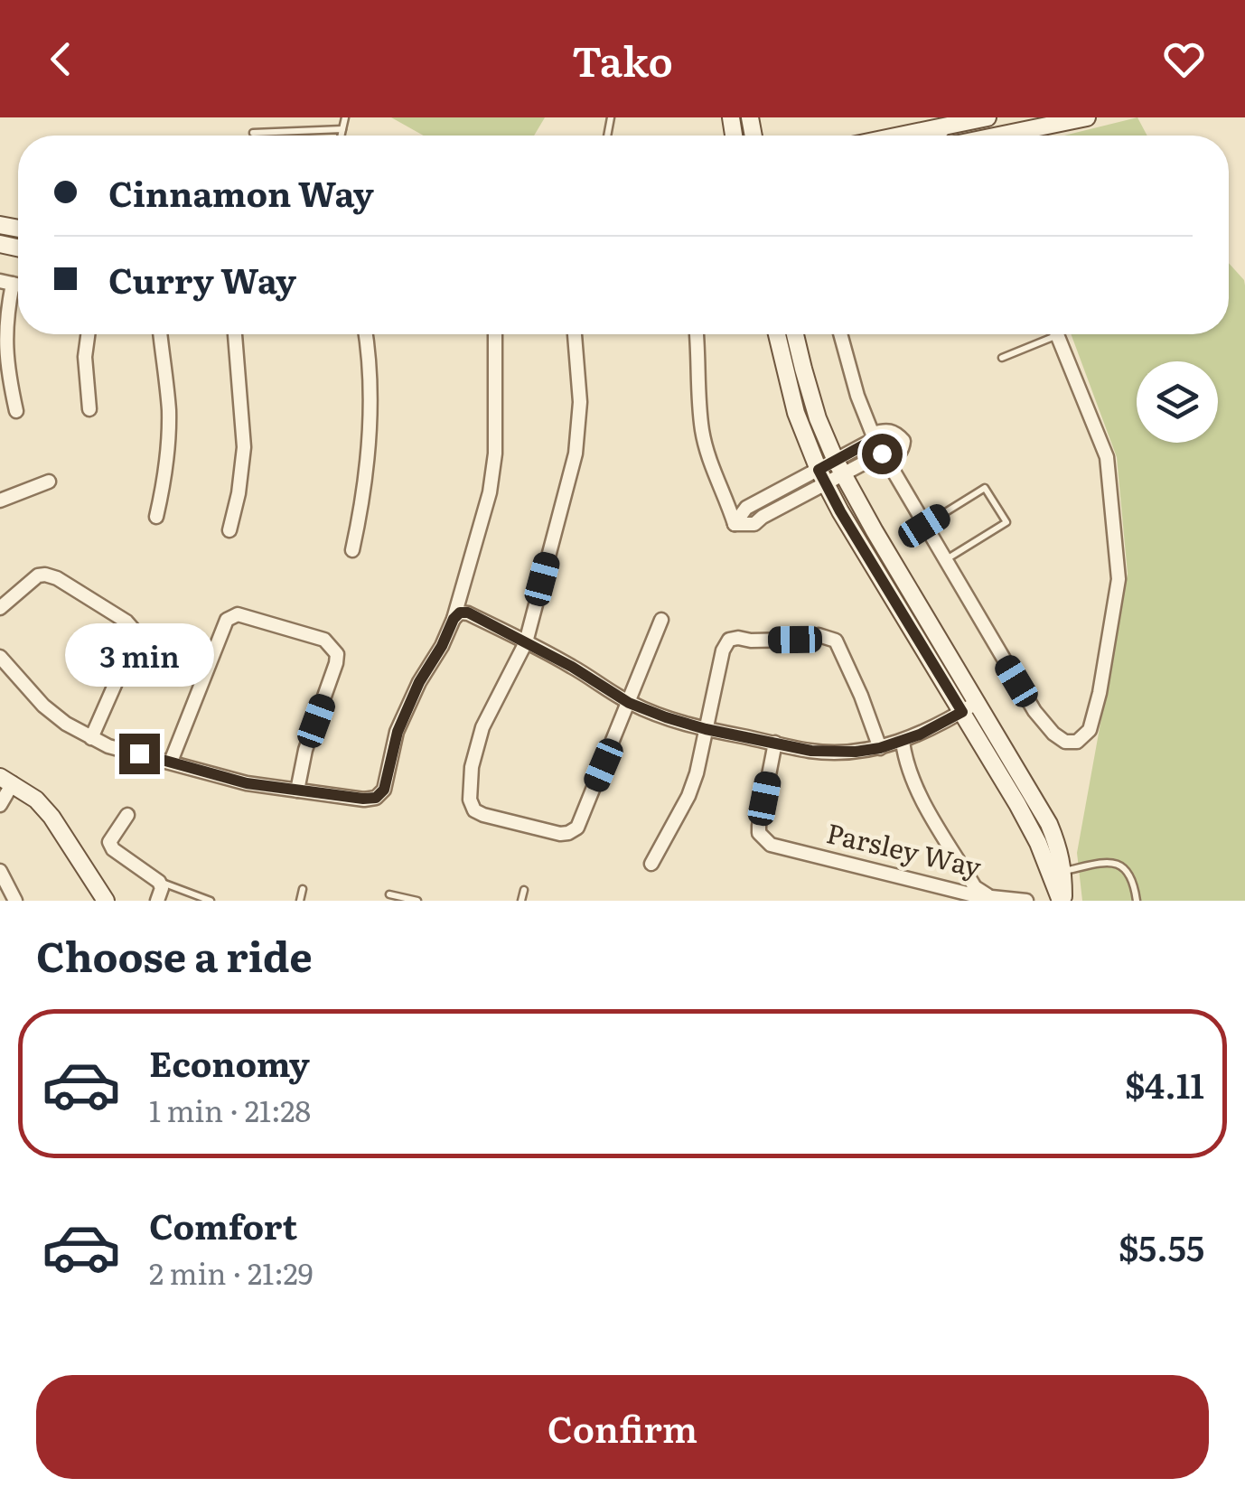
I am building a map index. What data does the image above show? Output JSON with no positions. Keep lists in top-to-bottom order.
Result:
{
  "streets": {
    "street": ["Parsley Way"]
  },
  "page": {
    "header": "Tako",
    "banner": ["Cinnamon Way", "Curry Way"],
    "bubble": "3 min",
    "heading": "Choose a ride",
    "list": [
      {
        "name": "Economy",
        "note": "1 min · 21:28",
        "value": "$4.11"
      },
      {
        "name": "Comfort",
        "note": "2 min · 21:29",
        "value": "$5.55"
      }
    ],
    "buttons": "Confirm"
  }
}
